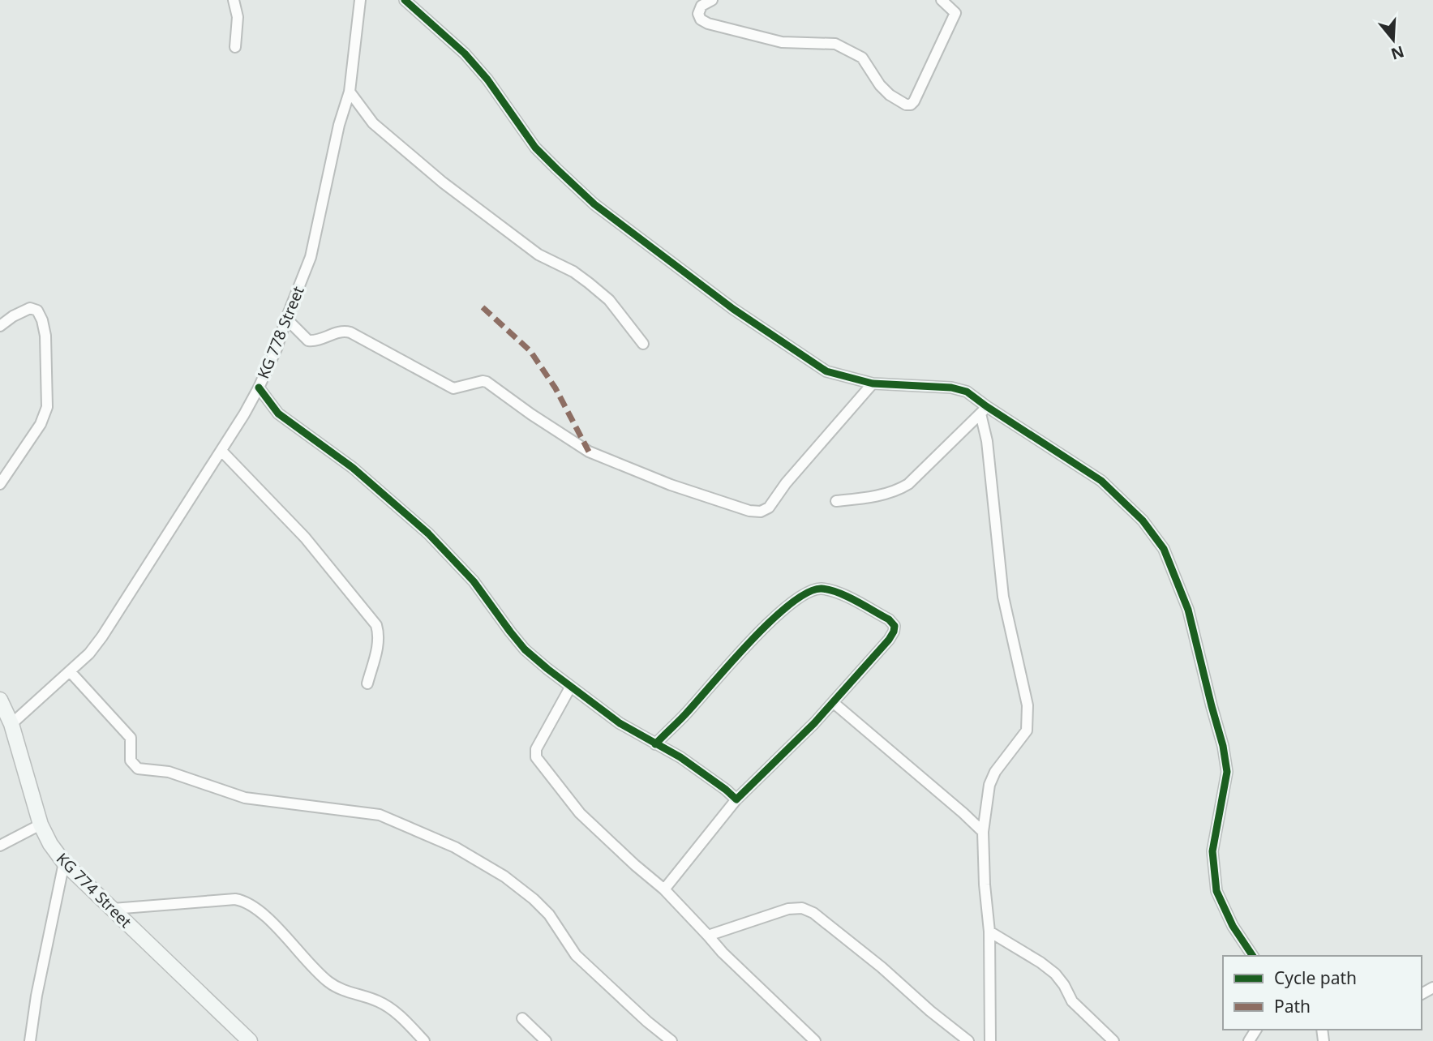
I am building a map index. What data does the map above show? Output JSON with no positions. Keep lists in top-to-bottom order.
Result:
{
  "streets": {
    "street": ["KG 778 Street", "KG 774 Street"]
  },
  "crossings": [
    ["KG 778 Street", "KG 774 Street"]
  ],
  "legend": ["Cycle path", "Path"],
  "north": "bottom"
}
